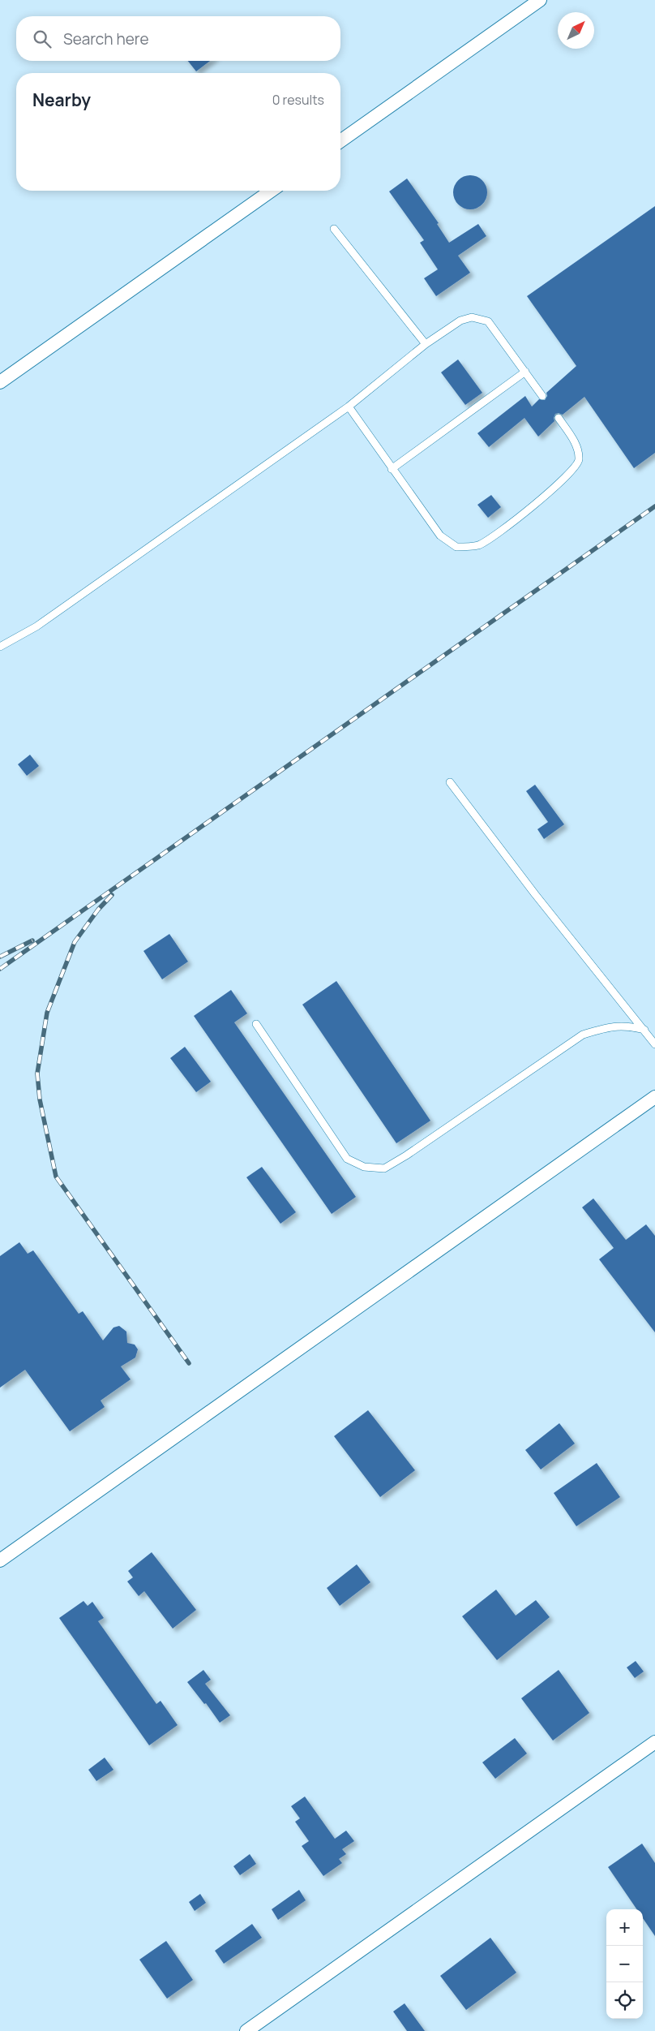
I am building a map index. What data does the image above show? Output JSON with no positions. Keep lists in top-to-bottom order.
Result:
{
  "north": "top right",
  "page": {
    "search": "Search here",
    "heading": ["Nearby", "0 results"],
    "map_buttons": ["+", "−"]
  }
}
